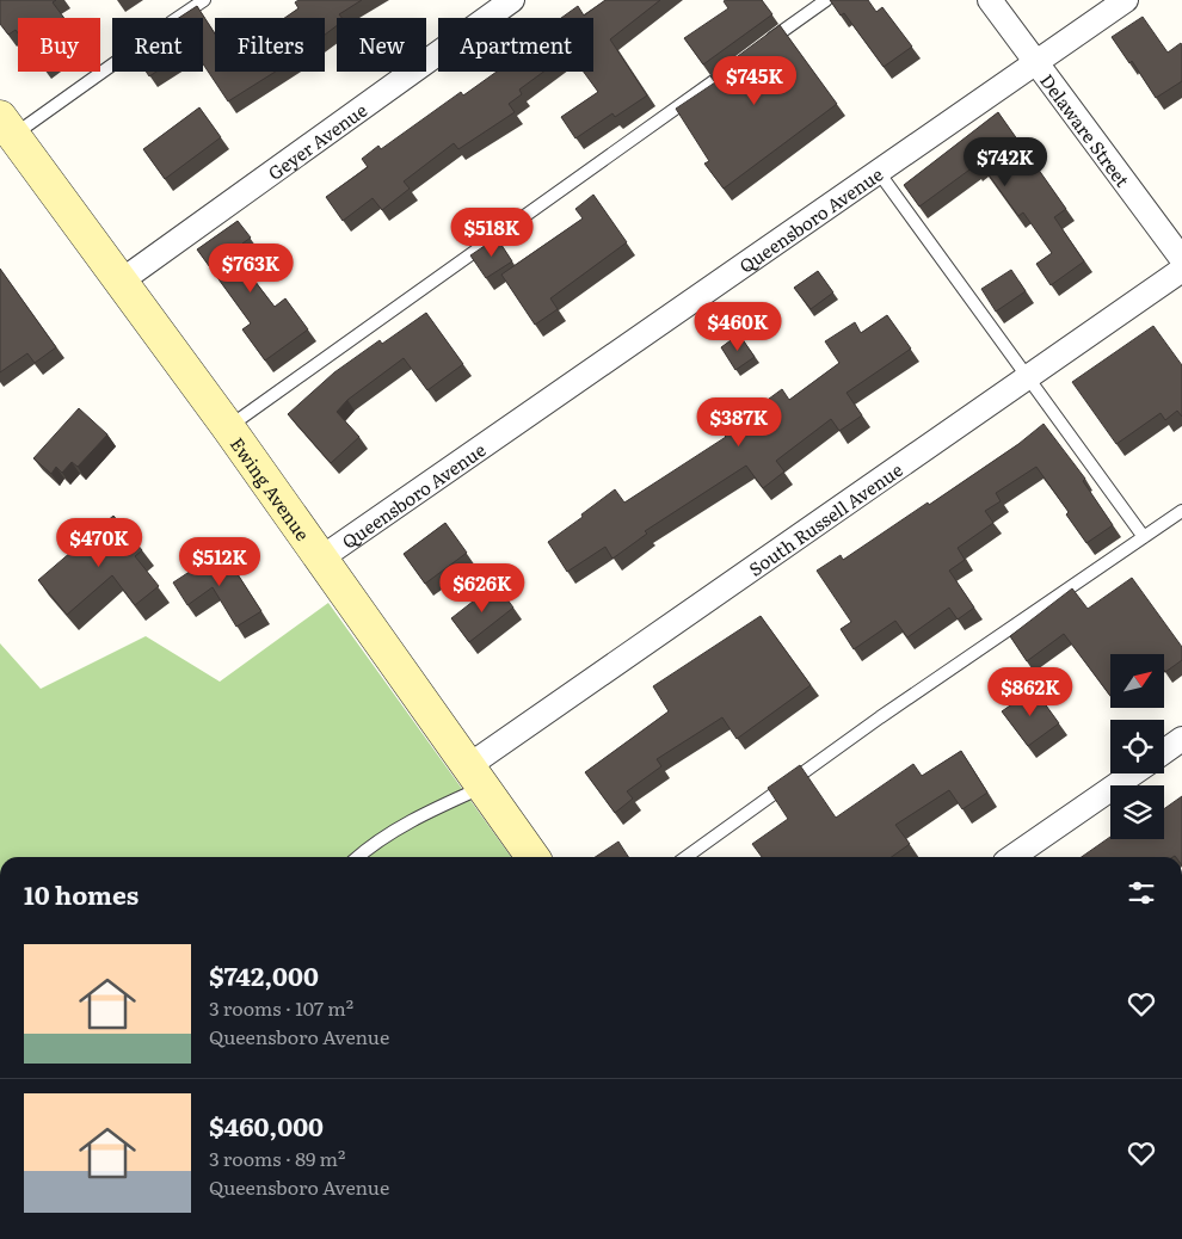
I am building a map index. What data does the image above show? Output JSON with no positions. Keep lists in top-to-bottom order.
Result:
{
  "streets": {
    "street": [
      "Delaware Street",
      "Geyer Avenue",
      "Queensboro Avenue",
      "Ewing Avenue",
      "South Russell Avenue"
    ]
  },
  "crossings": [
    ["Delaware Street", "Queensboro Avenue"],
    ["Geyer Avenue", "Ewing Avenue"],
    ["Queensboro Avenue", "Ewing Avenue"],
    ["Ewing Avenue", "South Russell Avenue"]
  ],
  "north": "top right",
  "page": {
    "chip": [
      "Buy",
      "Rent",
      "Filters",
      "New",
      "Apartment"
    ],
    "price": [
      "$745K",
      "$742K",
      "$518K",
      "$763K",
      "$460K",
      "$387K",
      "$470K",
      "$512K",
      "$626K",
      "$862K"
    ],
    "heading": "10 homes",
    "list": [
      {
        "name": "$742,000",
        "note": "3 rooms · 107 m² · Queensboro Avenue"
      },
      {
        "name": "$460,000",
        "note": "3 rooms · 89 m² · Queensboro Avenue"
      }
    ]
  }
}
